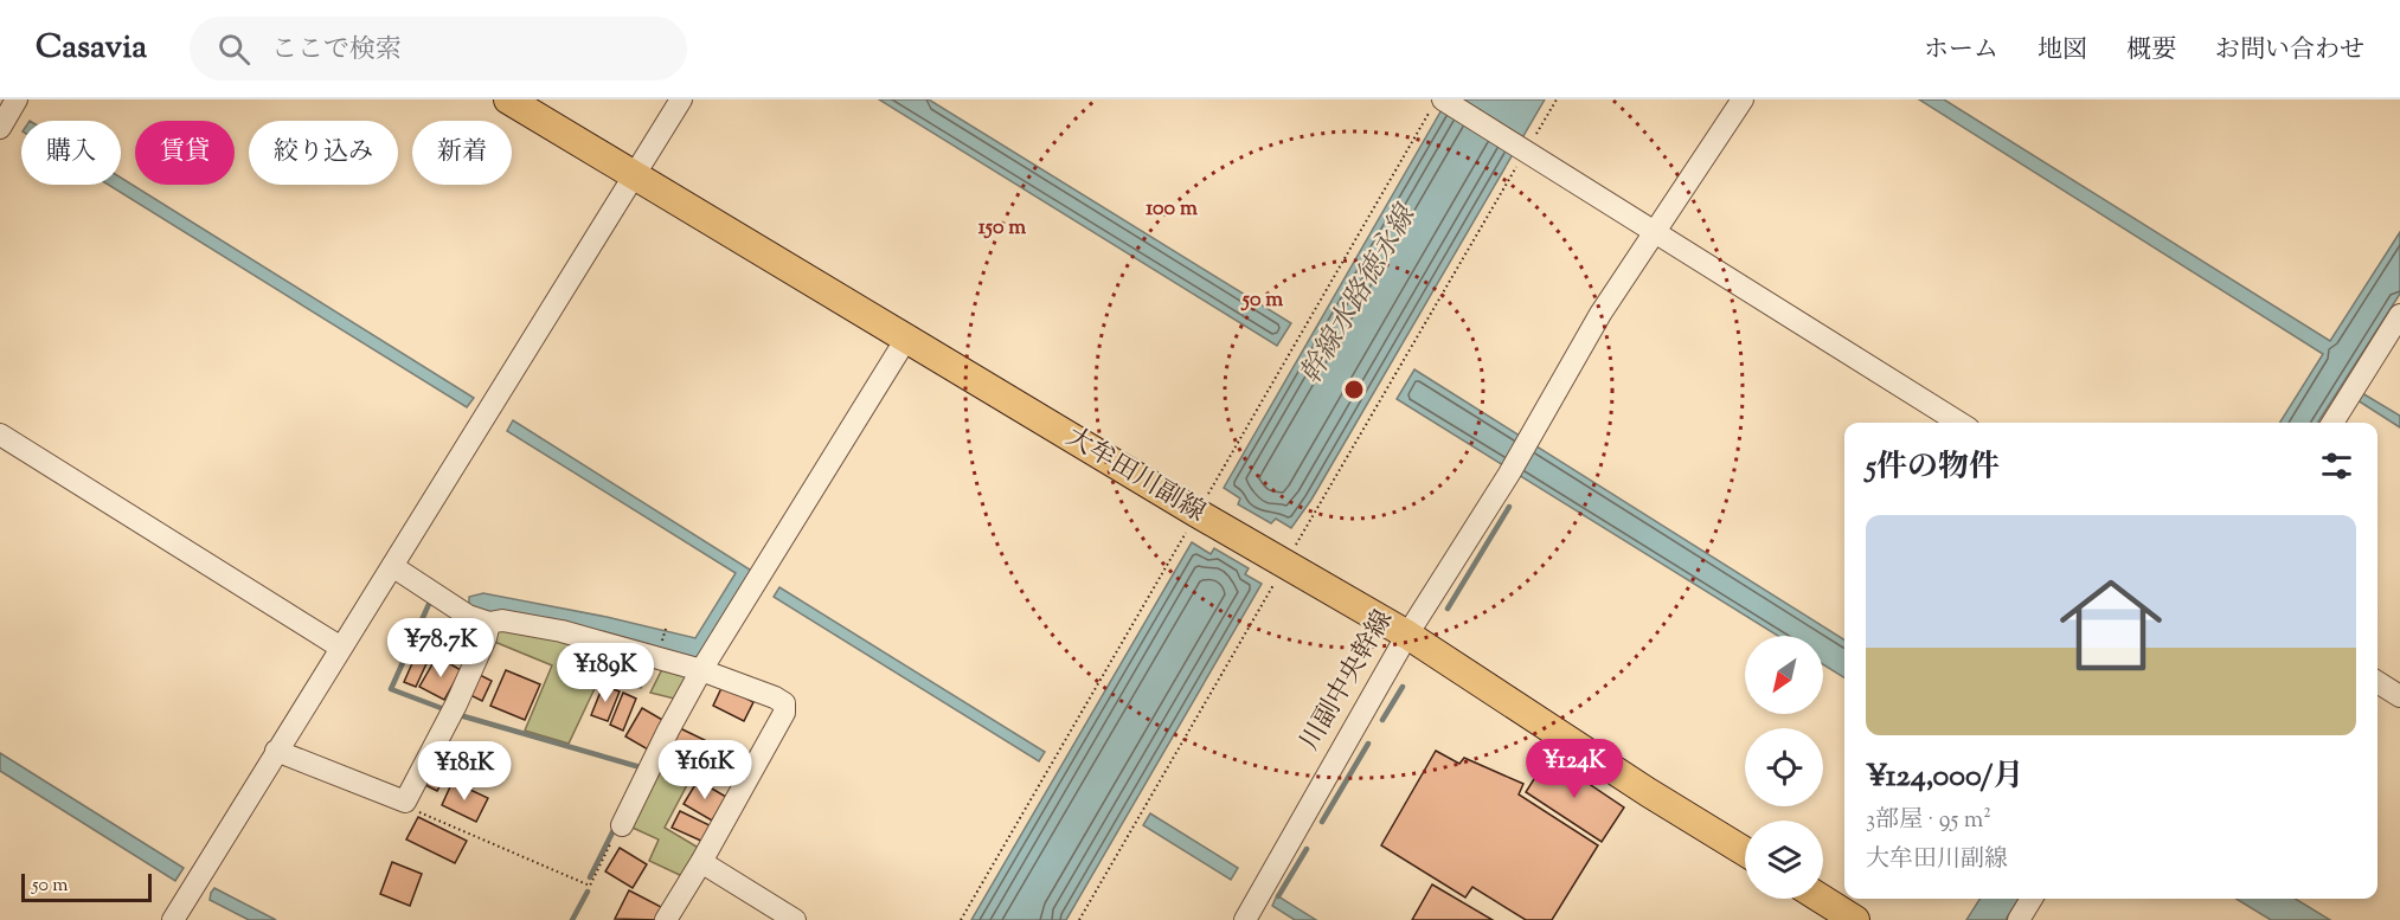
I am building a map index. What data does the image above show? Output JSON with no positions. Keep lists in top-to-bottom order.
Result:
{
  "streets": {
    "main road": ["大牟田川副線"],
    "street": ["川副中央幹線"]
  },
  "crossings": [
    ["大牟田川副線", "川副中央幹線"]
  ],
  "water": ["幹線水路徳永線"],
  "scale_bar": "50 m",
  "north": "bottom left",
  "page": {
    "header": "Casavia",
    "search": "ここで検索",
    "nav": [
      "ホーム",
      "地図",
      "概要",
      "お問い合わせ"
    ],
    "chip": [
      "購入",
      "賃貸",
      "絞り込み",
      "新着"
    ],
    "heading": "5件の物件",
    "list": [
      {
        "name": "¥124,000/月",
        "note": "3部屋 · 95 m² · 大牟田川副線"
      }
    ],
    "price": [
      "¥78.7K",
      "¥189K",
      "¥124K",
      "¥161K",
      "¥181K"
    ],
    "scale": "50 m"
  },
  "rings": ["100 m", "150 m", "50 m"]
}
